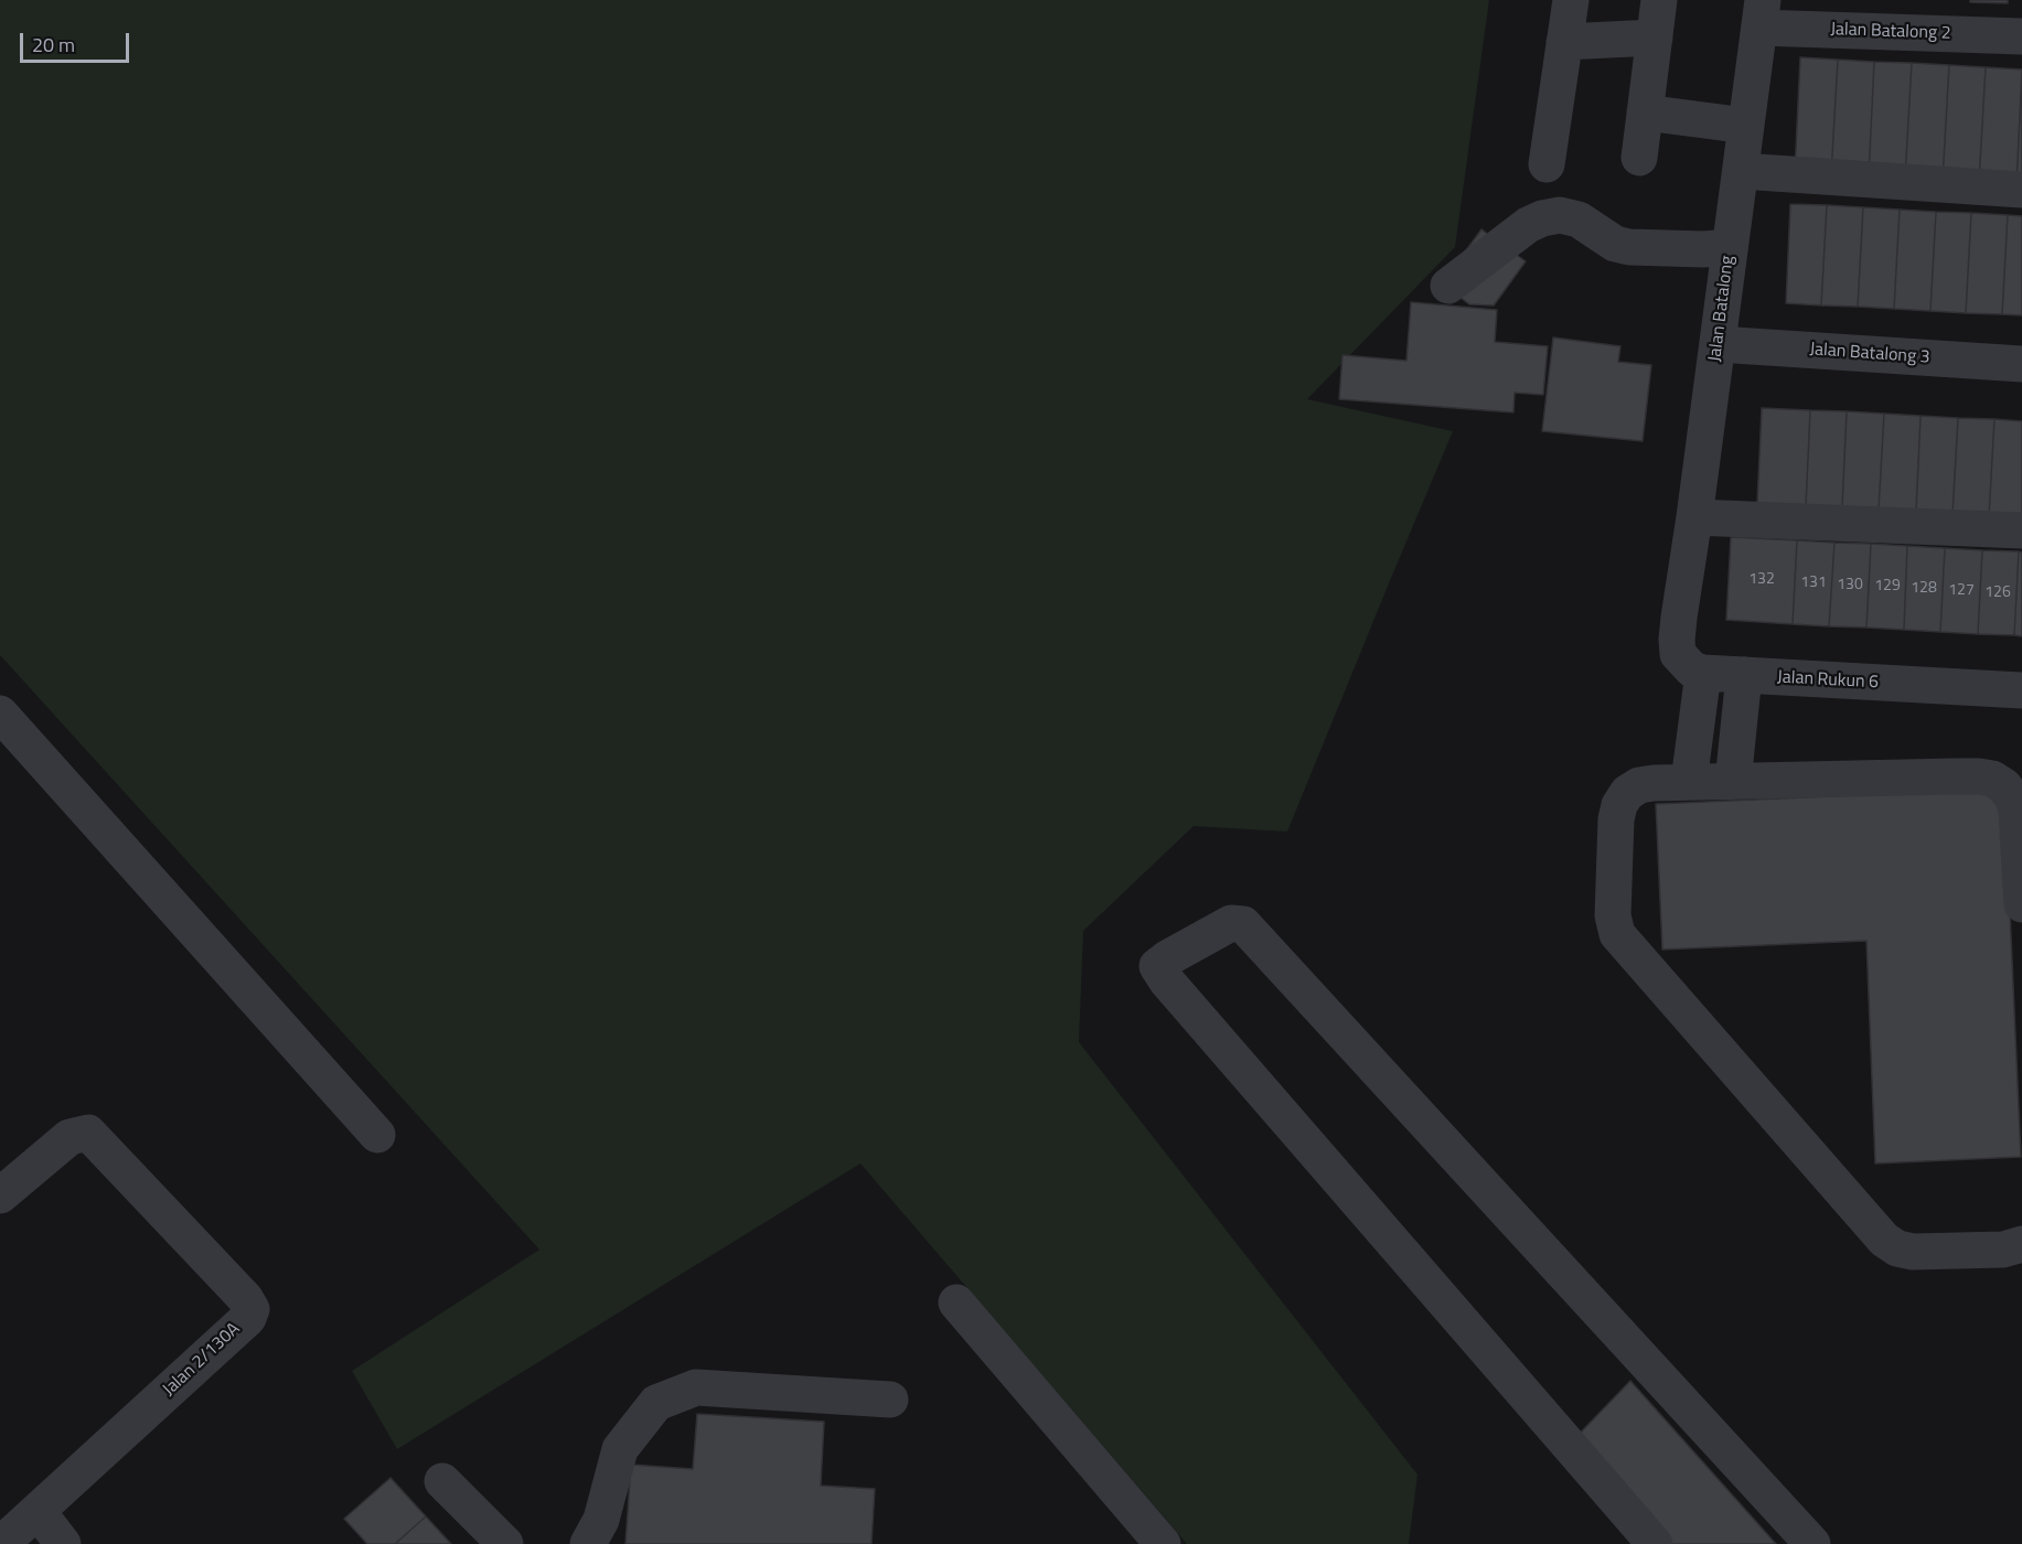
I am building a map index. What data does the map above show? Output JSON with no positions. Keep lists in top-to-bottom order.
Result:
{
  "streets": {
    "street": [
      "Jalan Batalong 2",
      "Jalan Batalong",
      "Jalan Batalong 3",
      "Jalan Rukun 6",
      "Jalan 2/130A"
    ]
  },
  "crossings": [
    ["Jalan Batalong 2", "Jalan Batalong"],
    ["Jalan Batalong", "Jalan Batalong 3"],
    ["Jalan Batalong", "Jalan Rukun 6"]
  ],
  "house_numbers": [
    "132",
    "131",
    "130",
    "129",
    "128",
    "127",
    "126"
  ],
  "scale_bar": "20 m"
}
